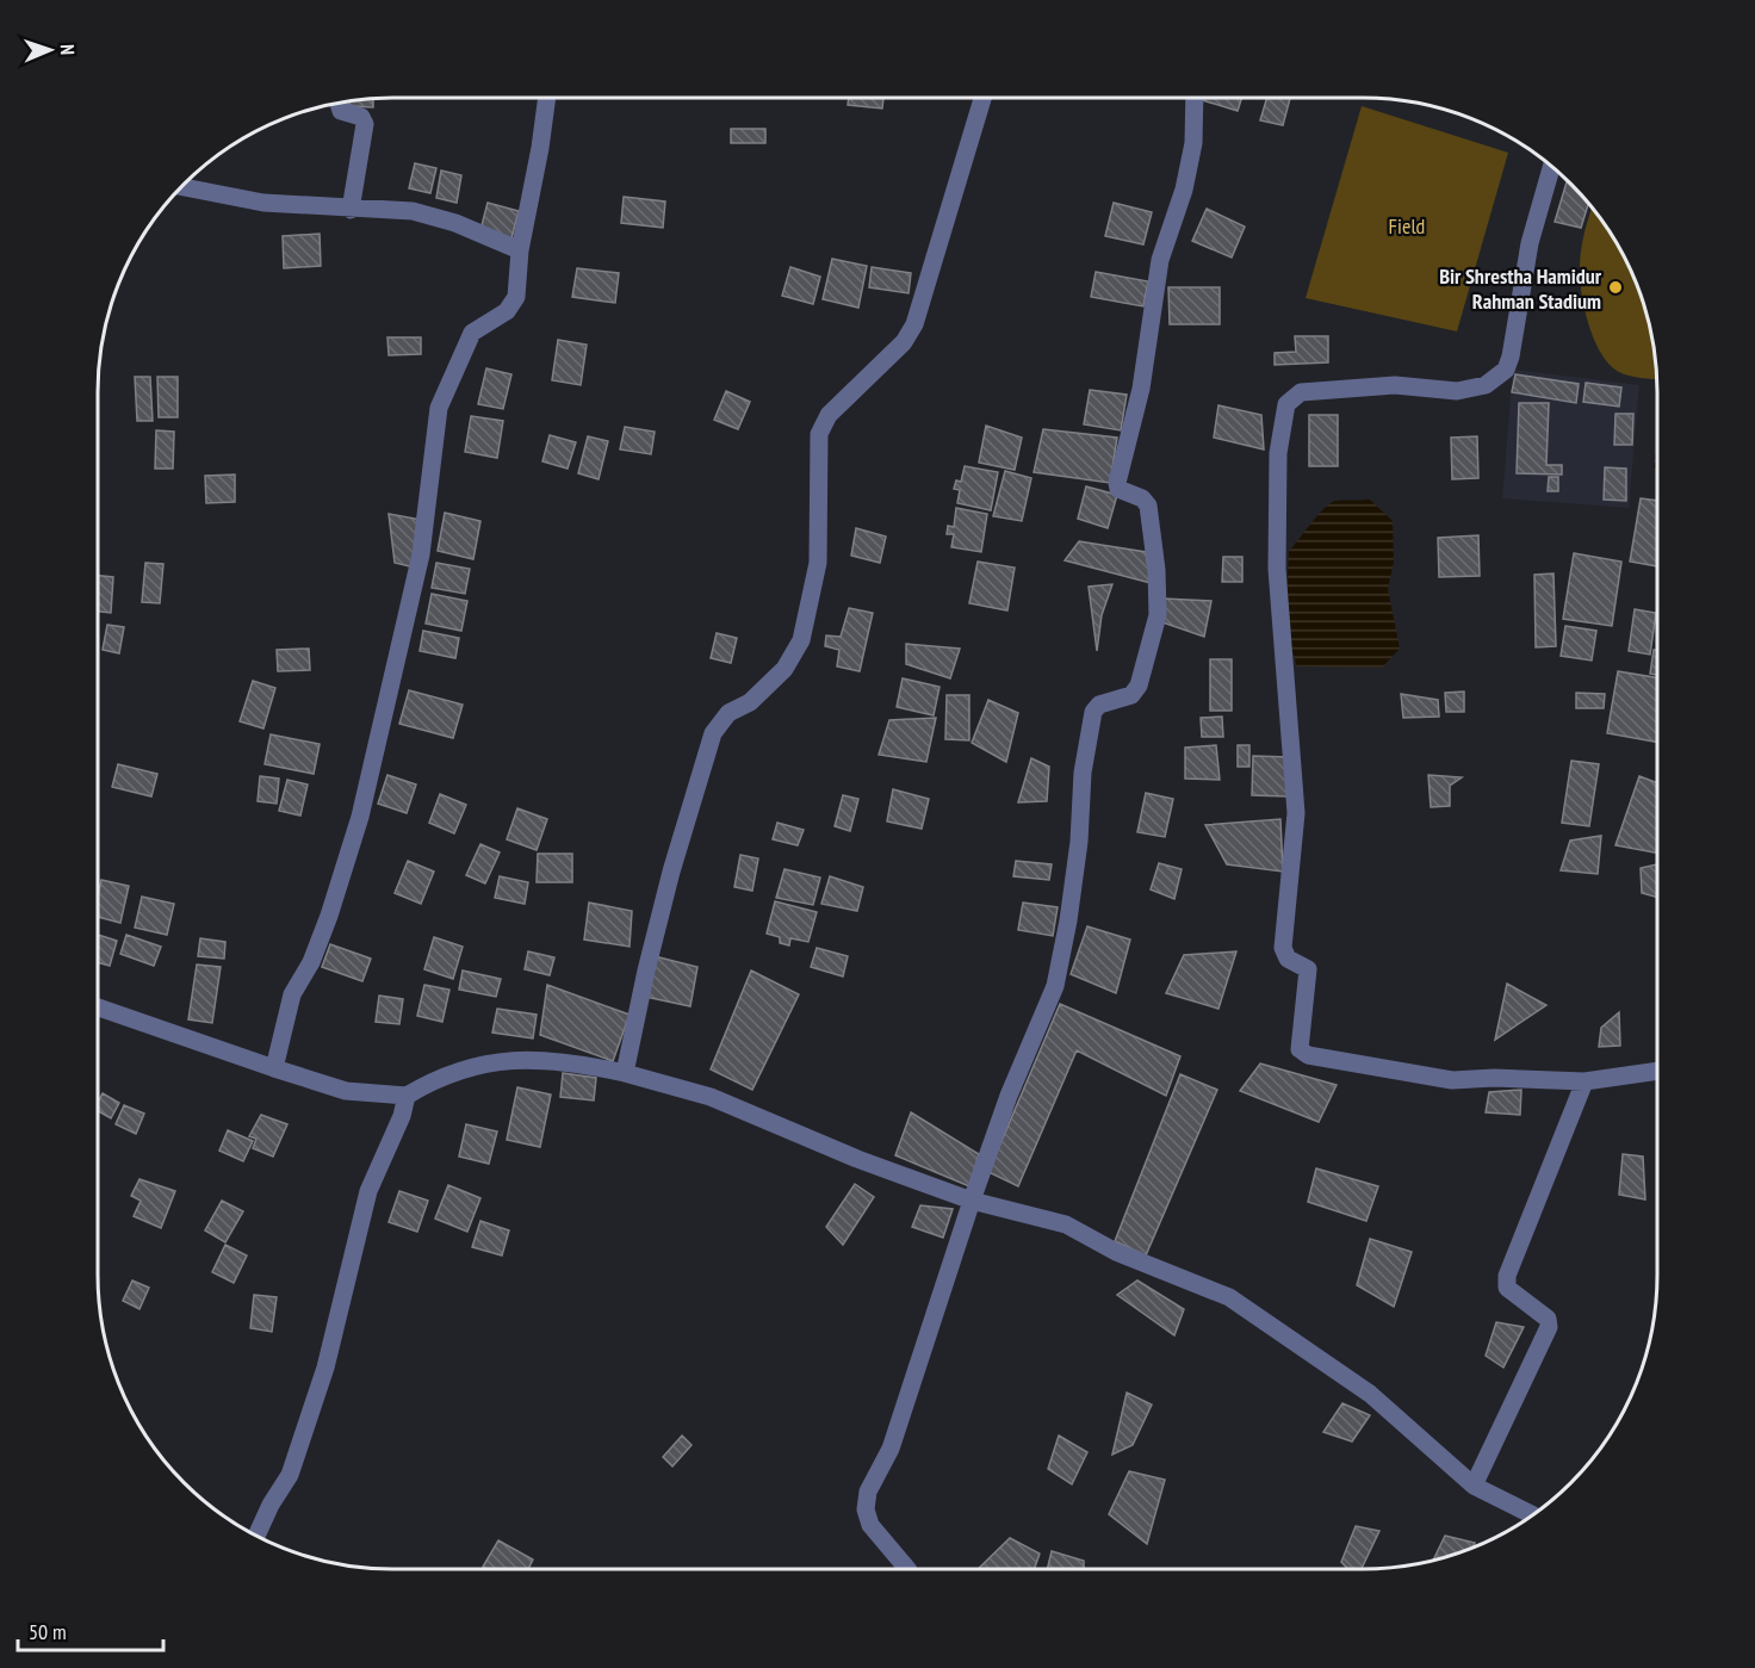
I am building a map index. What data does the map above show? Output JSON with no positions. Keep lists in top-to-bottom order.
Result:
{
  "parks": ["Field"],
  "places": ["Bir Shrestha Hamidur Rahman Stadium"],
  "scale_bar": "50 m",
  "north": "right"
}
